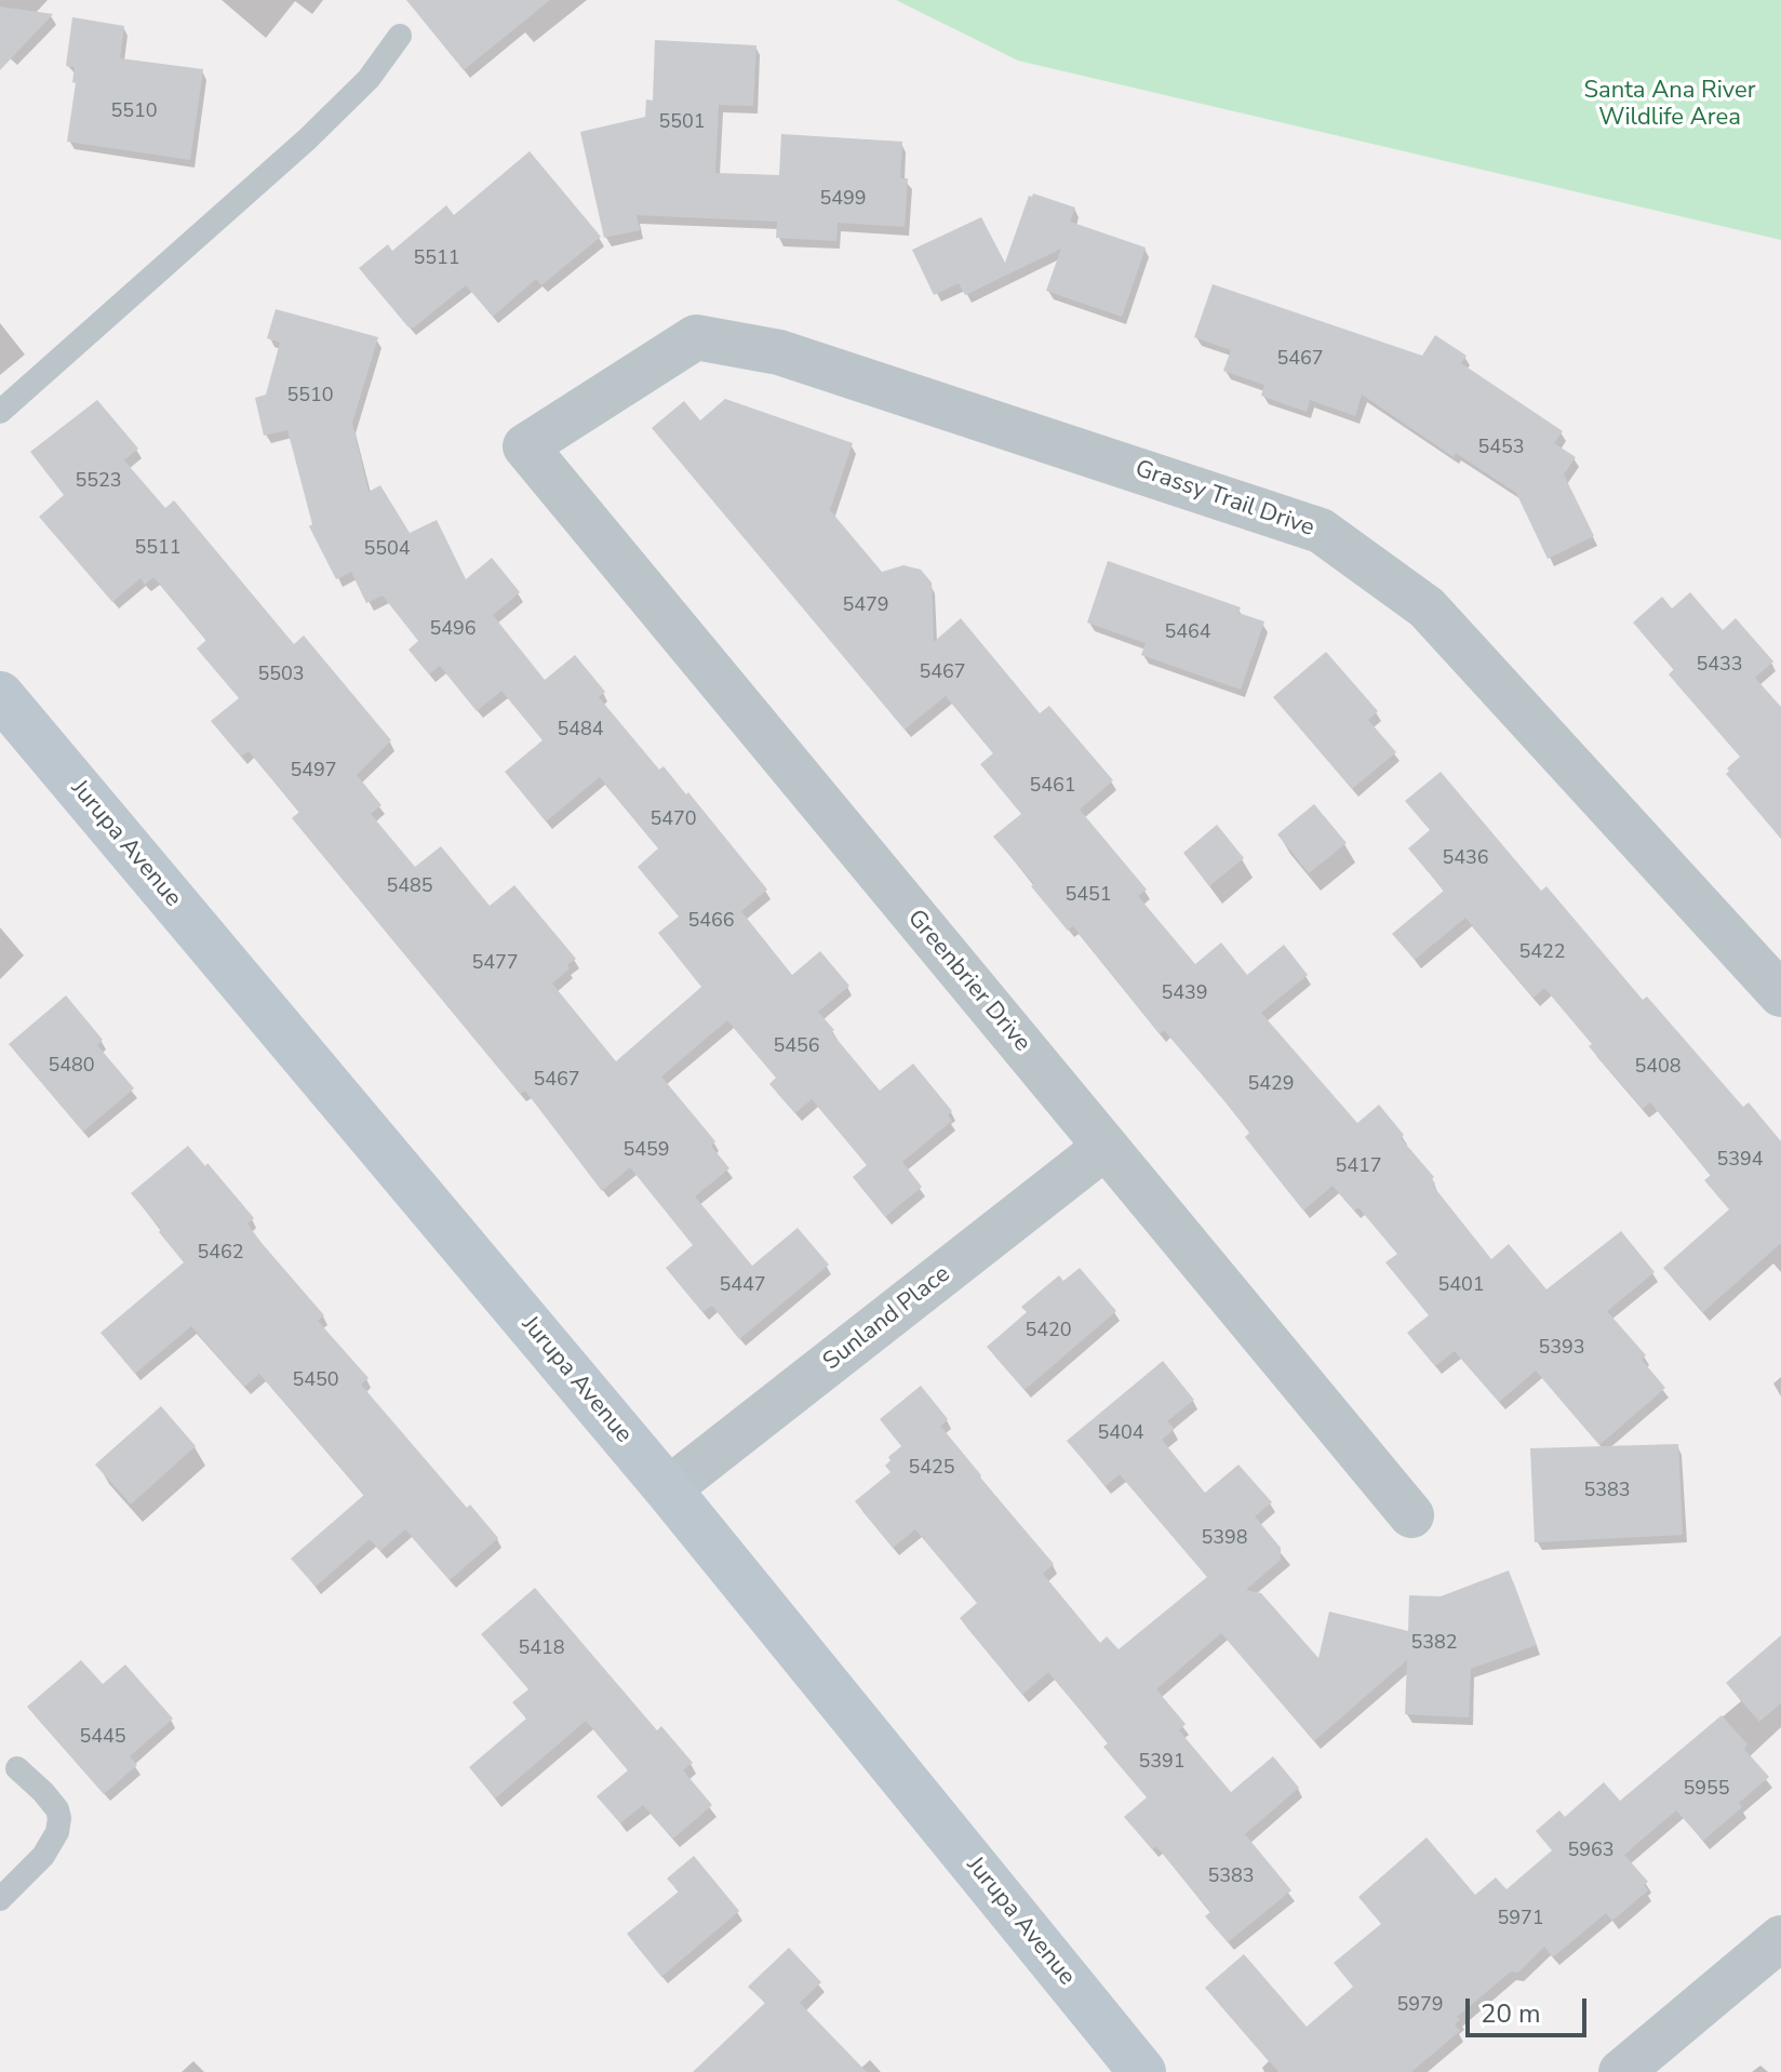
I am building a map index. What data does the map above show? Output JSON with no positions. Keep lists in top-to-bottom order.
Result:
{
  "streets": {
    "main road": ["Jurupa Avenue"],
    "street": ["Grassy Trail Drive", "Greenbrier Drive", "Sunland Place"]
  },
  "crossings": [
    ["Grassy Trail Drive", "Greenbrier Drive"],
    ["Jurupa Avenue", "Sunland Place"],
    ["Greenbrier Drive", "Sunland Place"]
  ],
  "parks": ["Santa Ana River Wildlife Area"],
  "house_numbers": [
    "5510",
    "5501",
    "5499",
    "5511",
    "5467",
    "5510",
    "5453",
    "5523",
    "5511",
    "5504",
    "5479",
    "5496",
    "5464",
    "5433",
    "5467",
    "5503",
    "5484",
    "5497",
    "5461",
    "5470",
    "5436",
    "5485",
    "5451",
    "5466",
    "5422",
    "5477",
    "5439",
    "5456",
    "5480",
    "5408",
    "5467",
    "5429",
    "5459",
    "5394",
    "5417",
    "5462",
    "5447",
    "5401",
    "5420",
    "5393",
    "5450",
    "5404",
    "5425",
    "5383",
    "5398",
    "5382",
    "5418",
    "5445",
    "5391",
    "5955",
    "5963",
    "5383",
    "5971",
    "5979"
  ],
  "scale_bar": "20 m"
}
